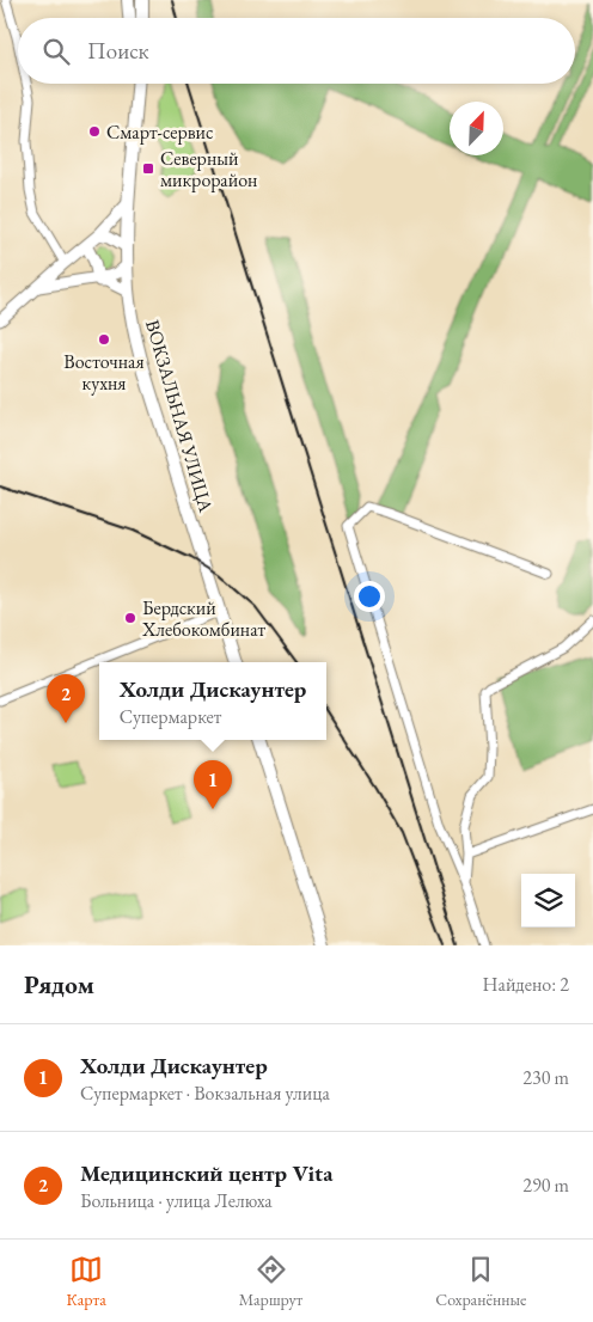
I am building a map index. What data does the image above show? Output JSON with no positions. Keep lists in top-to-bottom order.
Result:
{
  "streets": {
    "highway": ["ВОКЗАЛЬНАЯ УЛИЦА"]
  },
  "places": {
    "other": ["Смарт-сервис", "Восточная кухня", "Бердский Хлебокомбинат"],
    "transit": ["Северный микрорайон"]
  },
  "north": "top right",
  "page": {
    "search": "Поиск",
    "popup": ["Холди Дискаунтер", "Супермаркет"],
    "pins": ["2", "1"],
    "heading": ["Рядом", "Найдено: 2"],
    "list": [
      {
        "mark": "1",
        "name": "Холди Дискаунтер",
        "note": "Супермаркет · Вокзальная улица",
        "value": "230 m"
      },
      {
        "mark": "2",
        "name": "Медицинский центр Vita",
        "note": "Больница · улица Лелюха",
        "value": "290 m"
      }
    ],
    "nav": ["Карта", "Маршрут", "Сохранённые"]
  }
}
